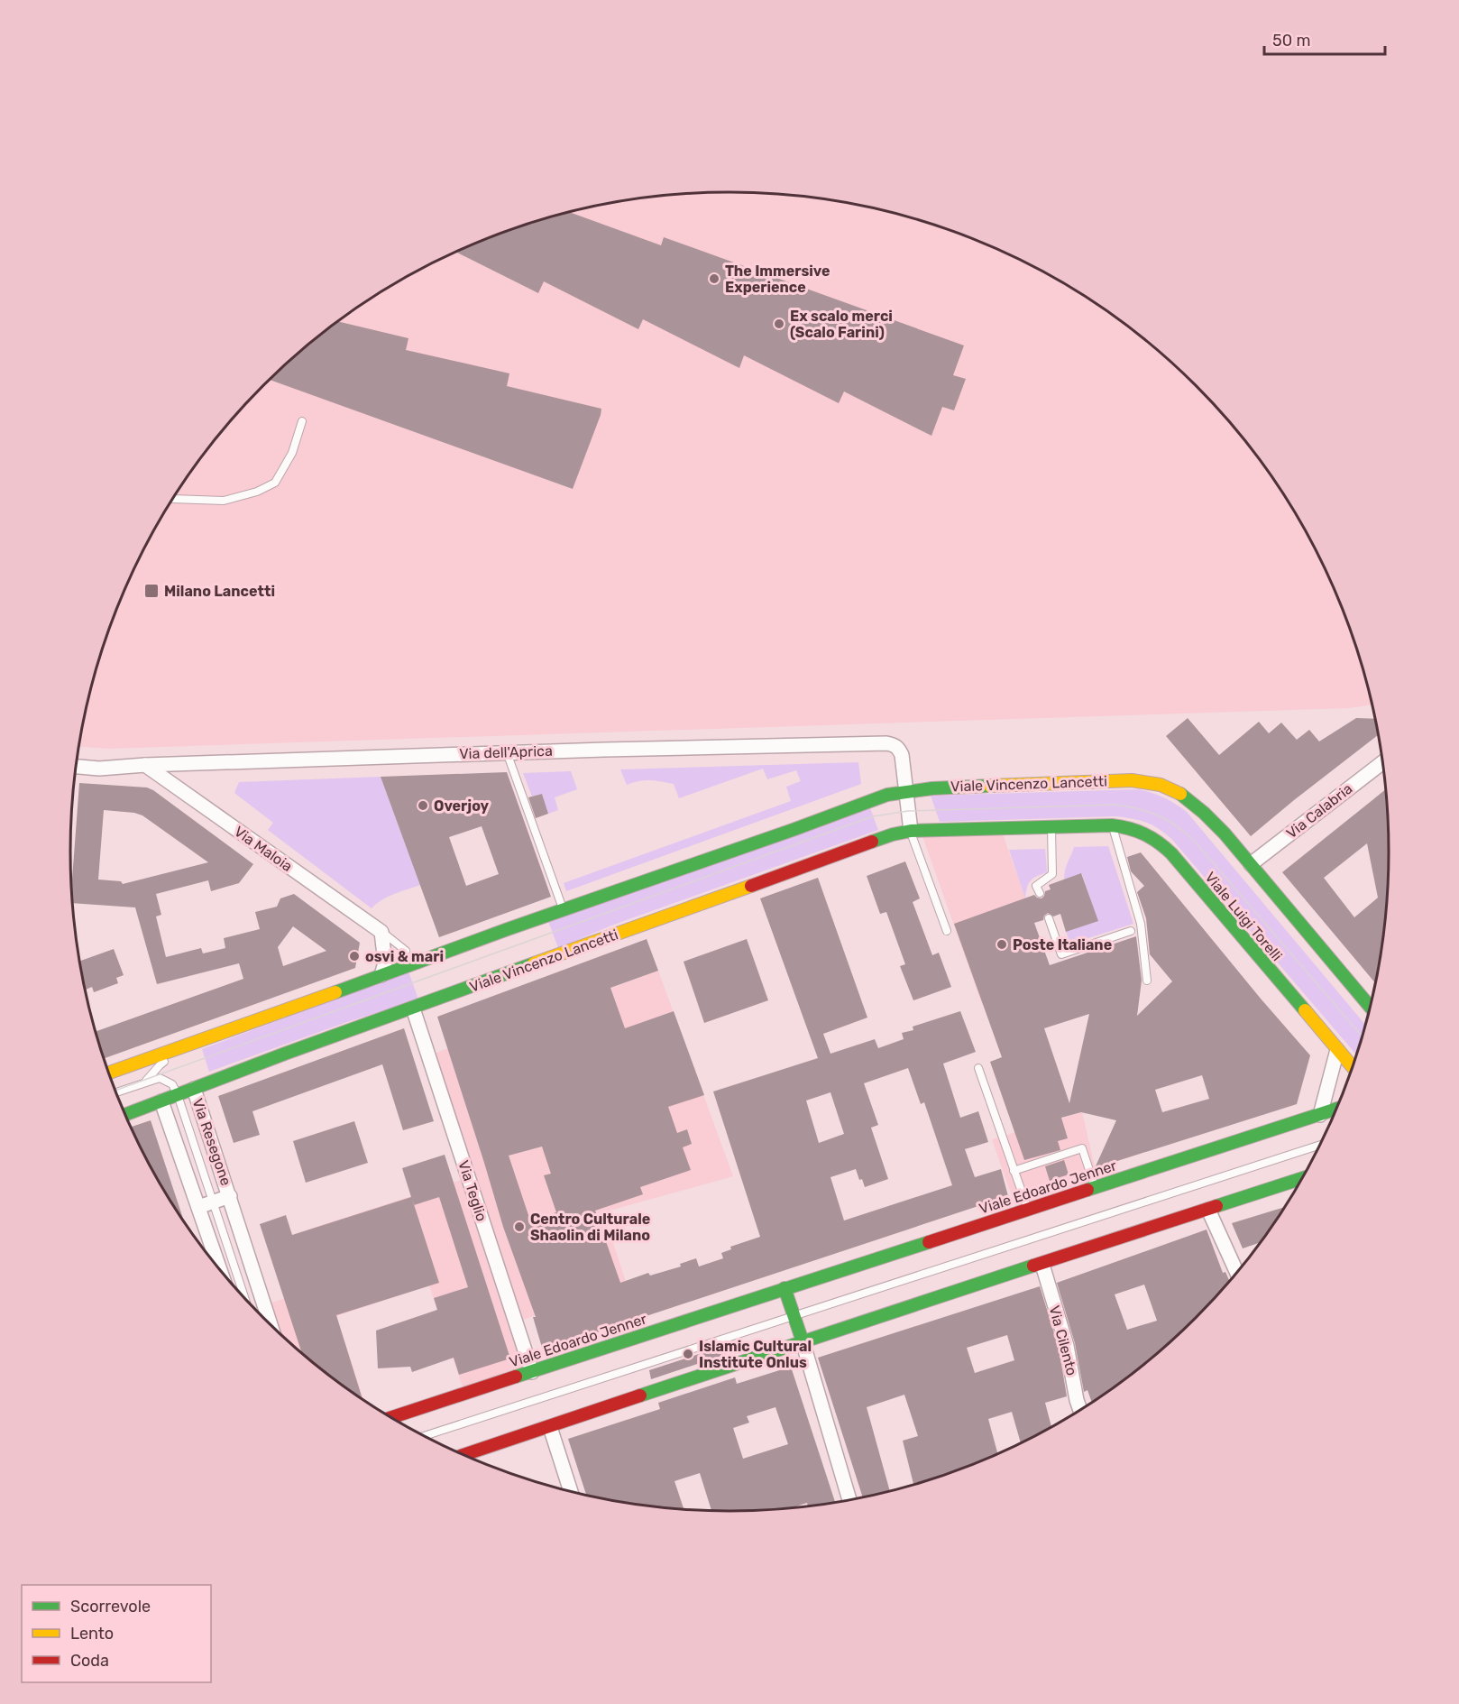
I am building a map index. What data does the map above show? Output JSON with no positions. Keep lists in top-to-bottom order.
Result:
{
  "streets": {
    "main road": ["Viale Vincenzo Lancetti", "Viale Luigi Torelli", "Viale Edoardo Jenner"],
    "street": [
      "Via dell'Aprica",
      "Via Calabria",
      "Via Maloia",
      "Via Resegone",
      "Via Teglio",
      "Via Cilento"
    ]
  },
  "crossings": [
    ["Via dell'Aprica", "Viale Vincenzo Lancetti"],
    ["Via dell'Aprica", "Via Maloia"],
    ["Viale Vincenzo Lancetti", "Via Calabria"],
    ["Viale Vincenzo Lancetti", "Viale Luigi Torelli"],
    ["Viale Vincenzo Lancetti", "Via Resegone"],
    ["Viale Vincenzo Lancetti", "Via Teglio"],
    ["Viale Edoardo Jenner", "Via Teglio"]
  ],
  "places": {
    "other": [
      "The Immersive Experience",
      "Ex scalo merci (Scalo Farini)",
      "Overjoy",
      "Poste Italiane",
      "osvi & mari",
      "Centro Culturale Shaolin di Milano",
      "Islamic Cultural Institute Onlus"
    ],
    "transit": ["Milano Lancetti"]
  },
  "legend": ["Scorrevole", "Lento", "Coda"],
  "scale_bar": "50 m"
}
